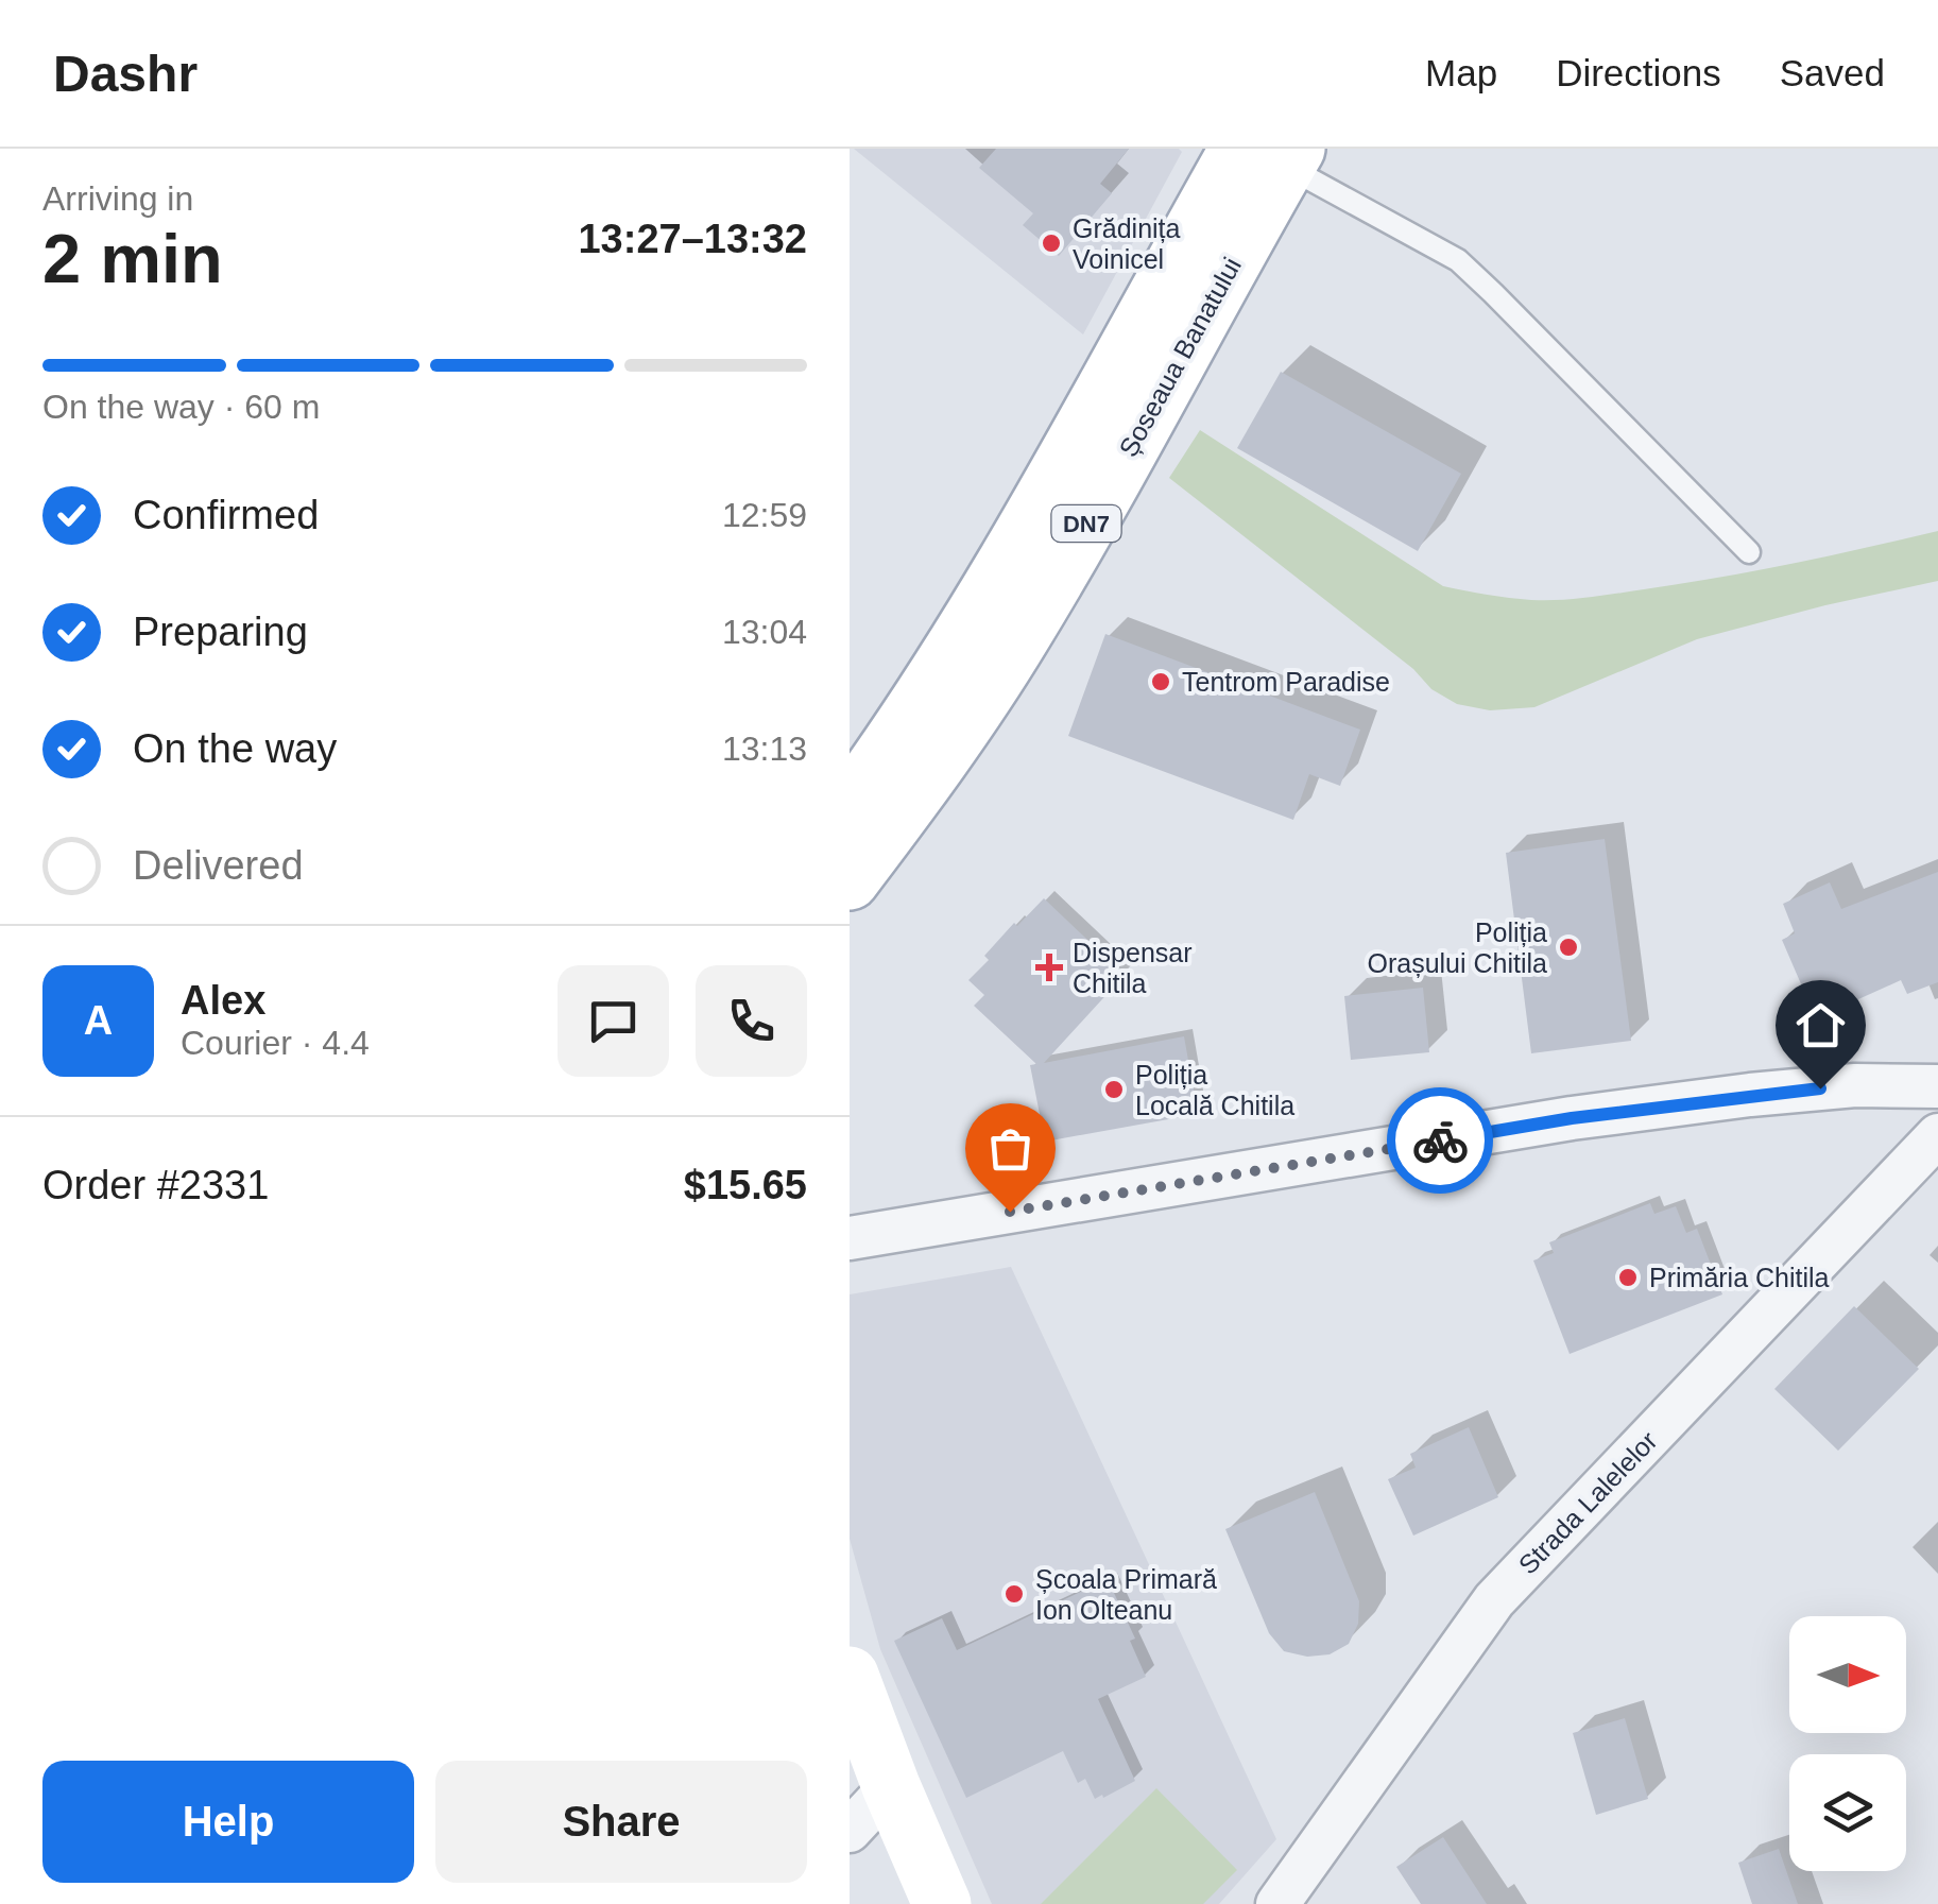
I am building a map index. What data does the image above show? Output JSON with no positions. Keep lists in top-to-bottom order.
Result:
{
  "streets": {
    "main road": ["Șoseaua Banatului", "DN7"],
    "street": ["Strada Lalelelor"]
  },
  "places": {
    "other": [
      "Grădinița Voinicel",
      "Tentrom Paradise",
      "Poliția Orașului Chitila",
      "Poliția Locală Chitila",
      "Primăria Chitila",
      "Școala Primară Ion Olteanu"
    ],
    "health": ["Dispensar Chitila"]
  },
  "north": "right",
  "page": {
    "header": "Dashr",
    "nav": ["Map", "Directions", "Saved"],
    "heading": ["2 min", "Arriving in", "13:27–13:32"],
    "panel": [
      "Alex",
      "Courier · 4.4",
      "Order #2331",
      "$15.65"
    ],
    "bar": "On the way · 60 m",
    "list": [
      ["Confirmed", "12:59"],
      ["Preparing", "13:04"],
      ["On the way", "13:13"],
      "Delivered"
    ],
    "round": "A",
    "buttons": ["Help", "Share"]
  }
}
